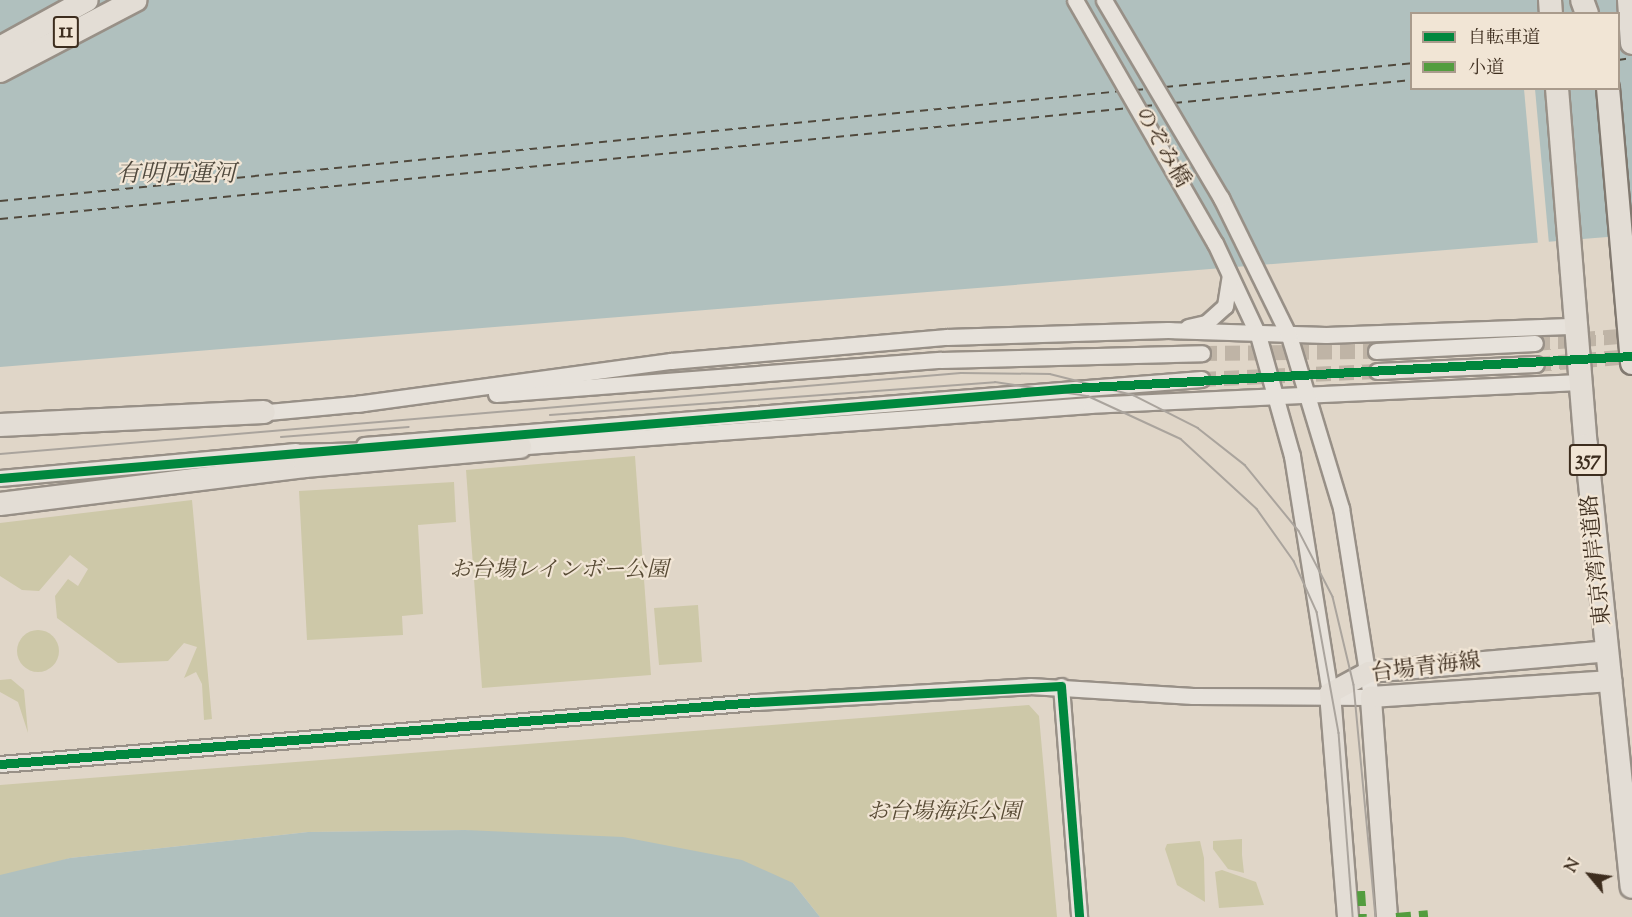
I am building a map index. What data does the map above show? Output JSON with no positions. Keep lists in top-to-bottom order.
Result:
{
  "streets": {
    "highway": ["11", "357", "東京湾岸道路"],
    "main road": ["台場青海線"],
    "street": ["のぞみ橋"]
  },
  "crossings": [
    ["のぞみ橋", "台場青海線"],
    ["東京湾岸道路", "台場青海線"]
  ],
  "water": ["有明西運河"],
  "parks": ["お台場レインボー公園", "お台場海浜公園"],
  "legend": ["自転車道", "小道"],
  "north": "top left"
}
